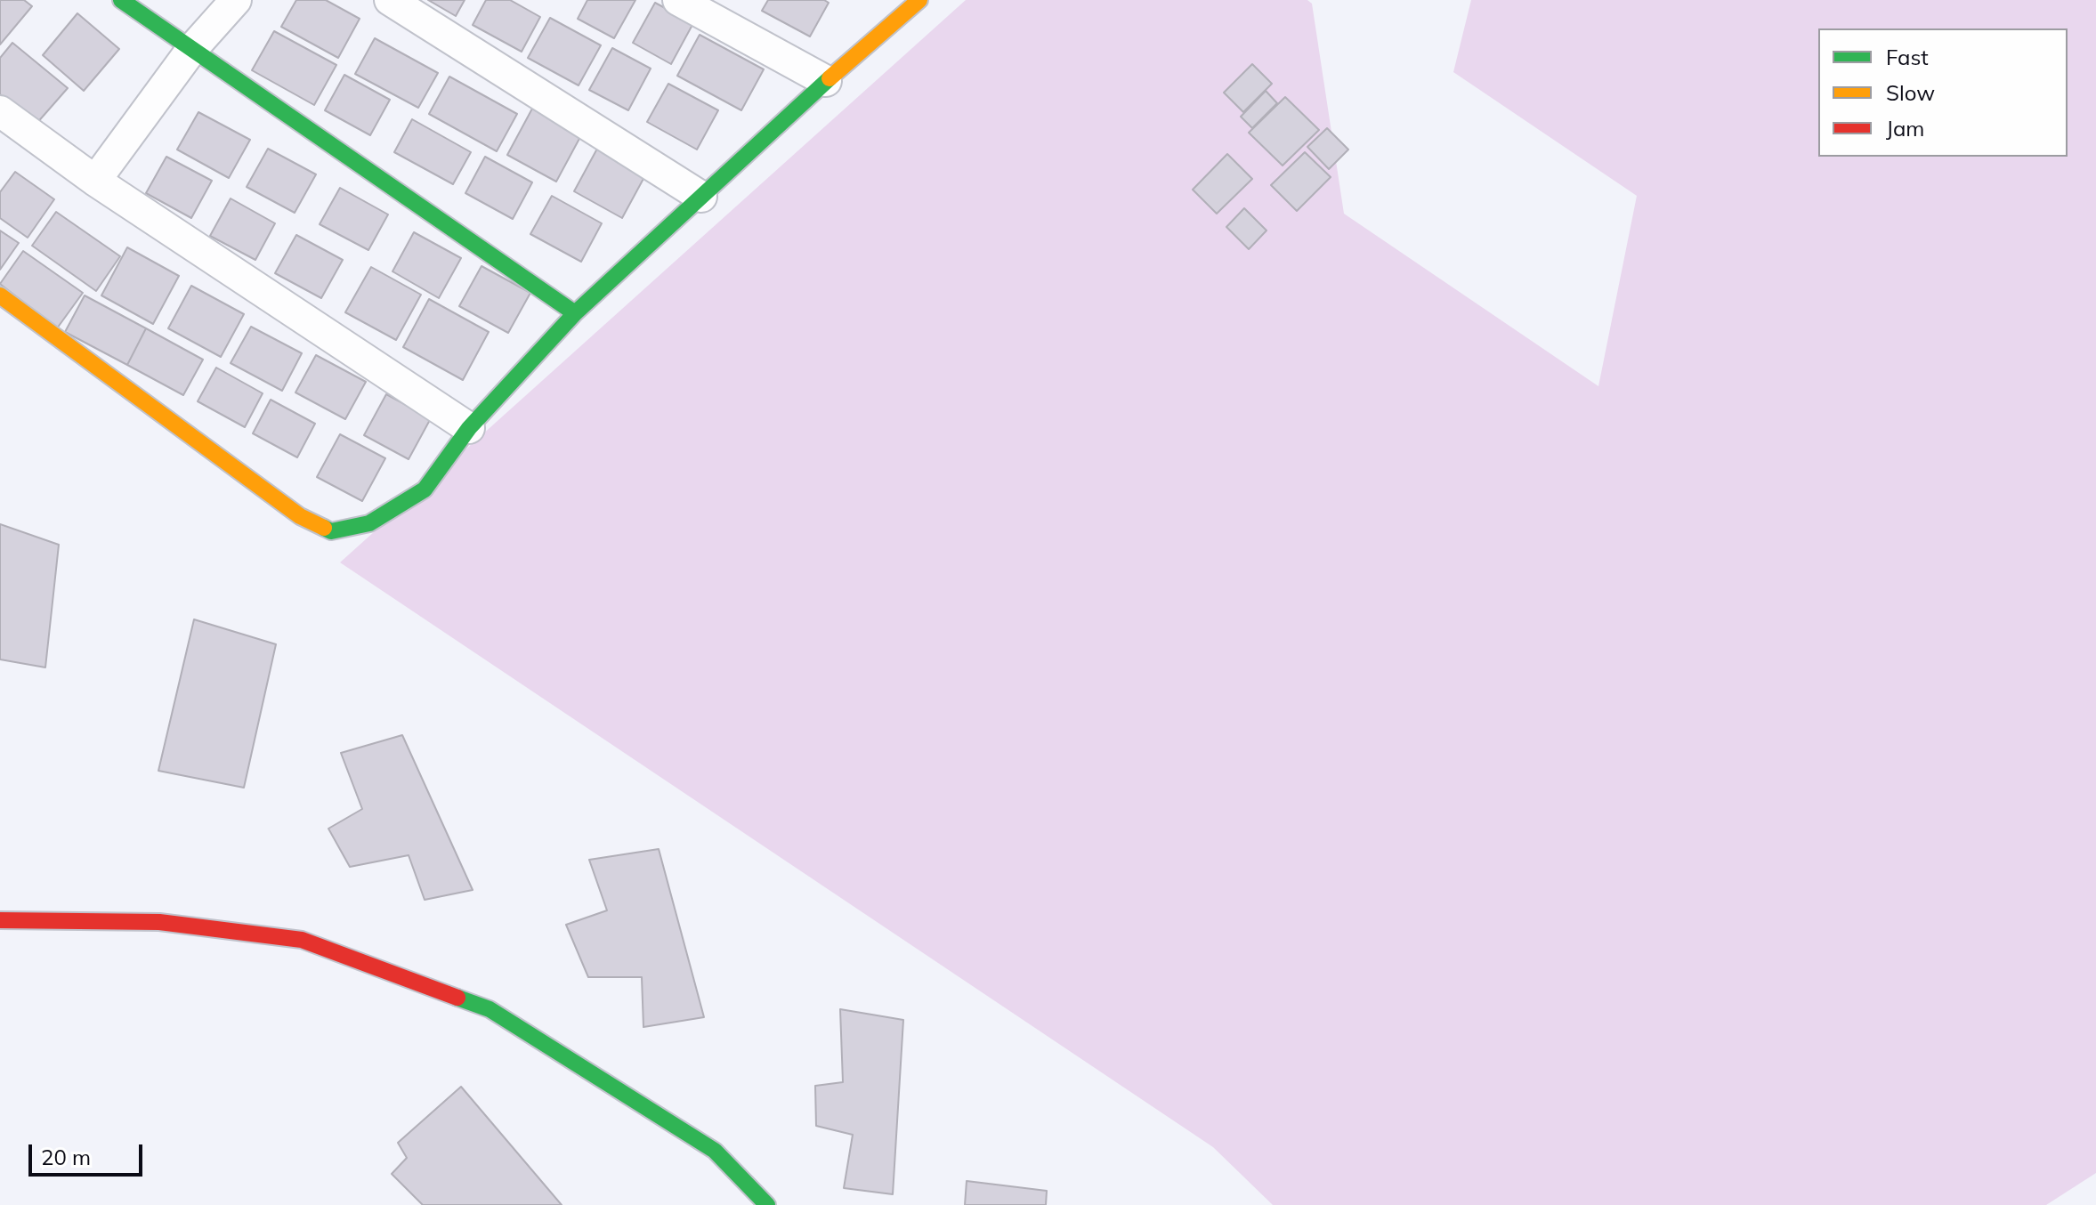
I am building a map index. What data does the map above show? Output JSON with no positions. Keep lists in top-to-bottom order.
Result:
{
  "legend": ["Fast", "Slow", "Jam"],
  "scale_bar": "20 m"
}
